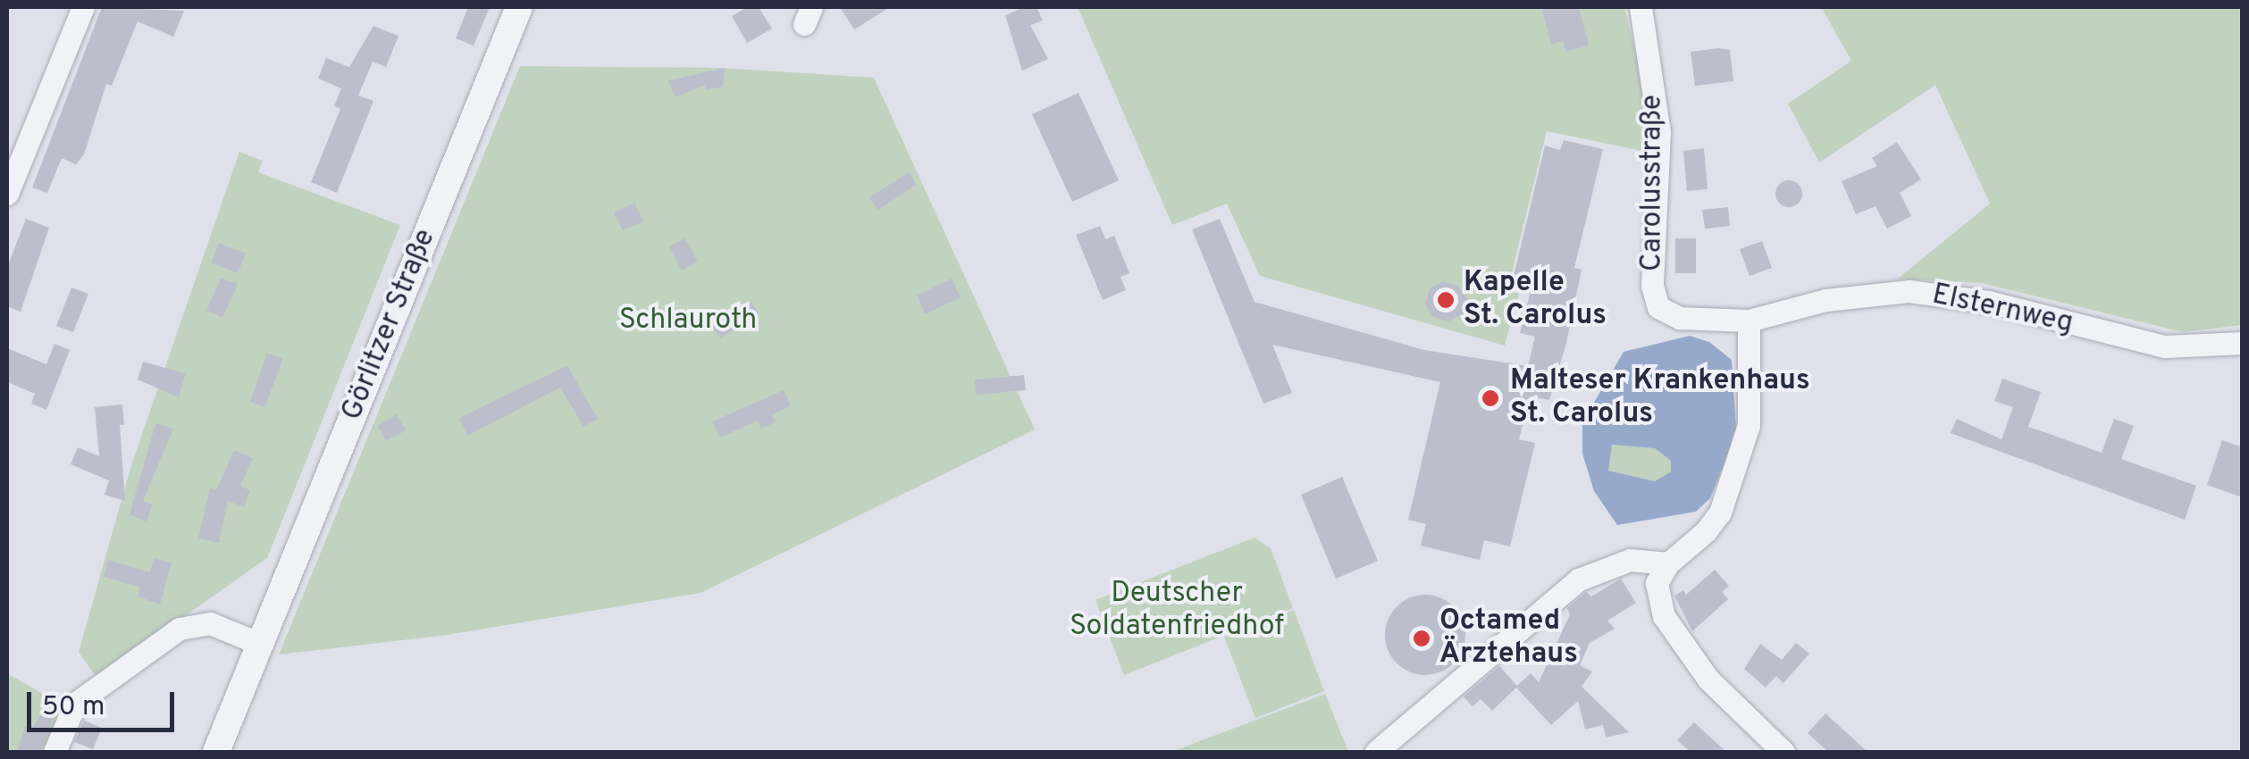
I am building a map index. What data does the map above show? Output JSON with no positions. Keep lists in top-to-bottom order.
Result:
{
  "streets": {
    "street": ["Carolusstraße", "Elsternweg", "Görlitzer Straße"]
  },
  "crossings": [
    ["Carolusstraße", "Elsternweg"]
  ],
  "parks": ["Schlauroth", "Deutscher Soldatenfriedhof"],
  "places": ["Kapelle St. Carolus", "Malteser Krankenhaus St. Carolus", "Octamed Ärztehaus"],
  "scale_bar": "50 m"
}
